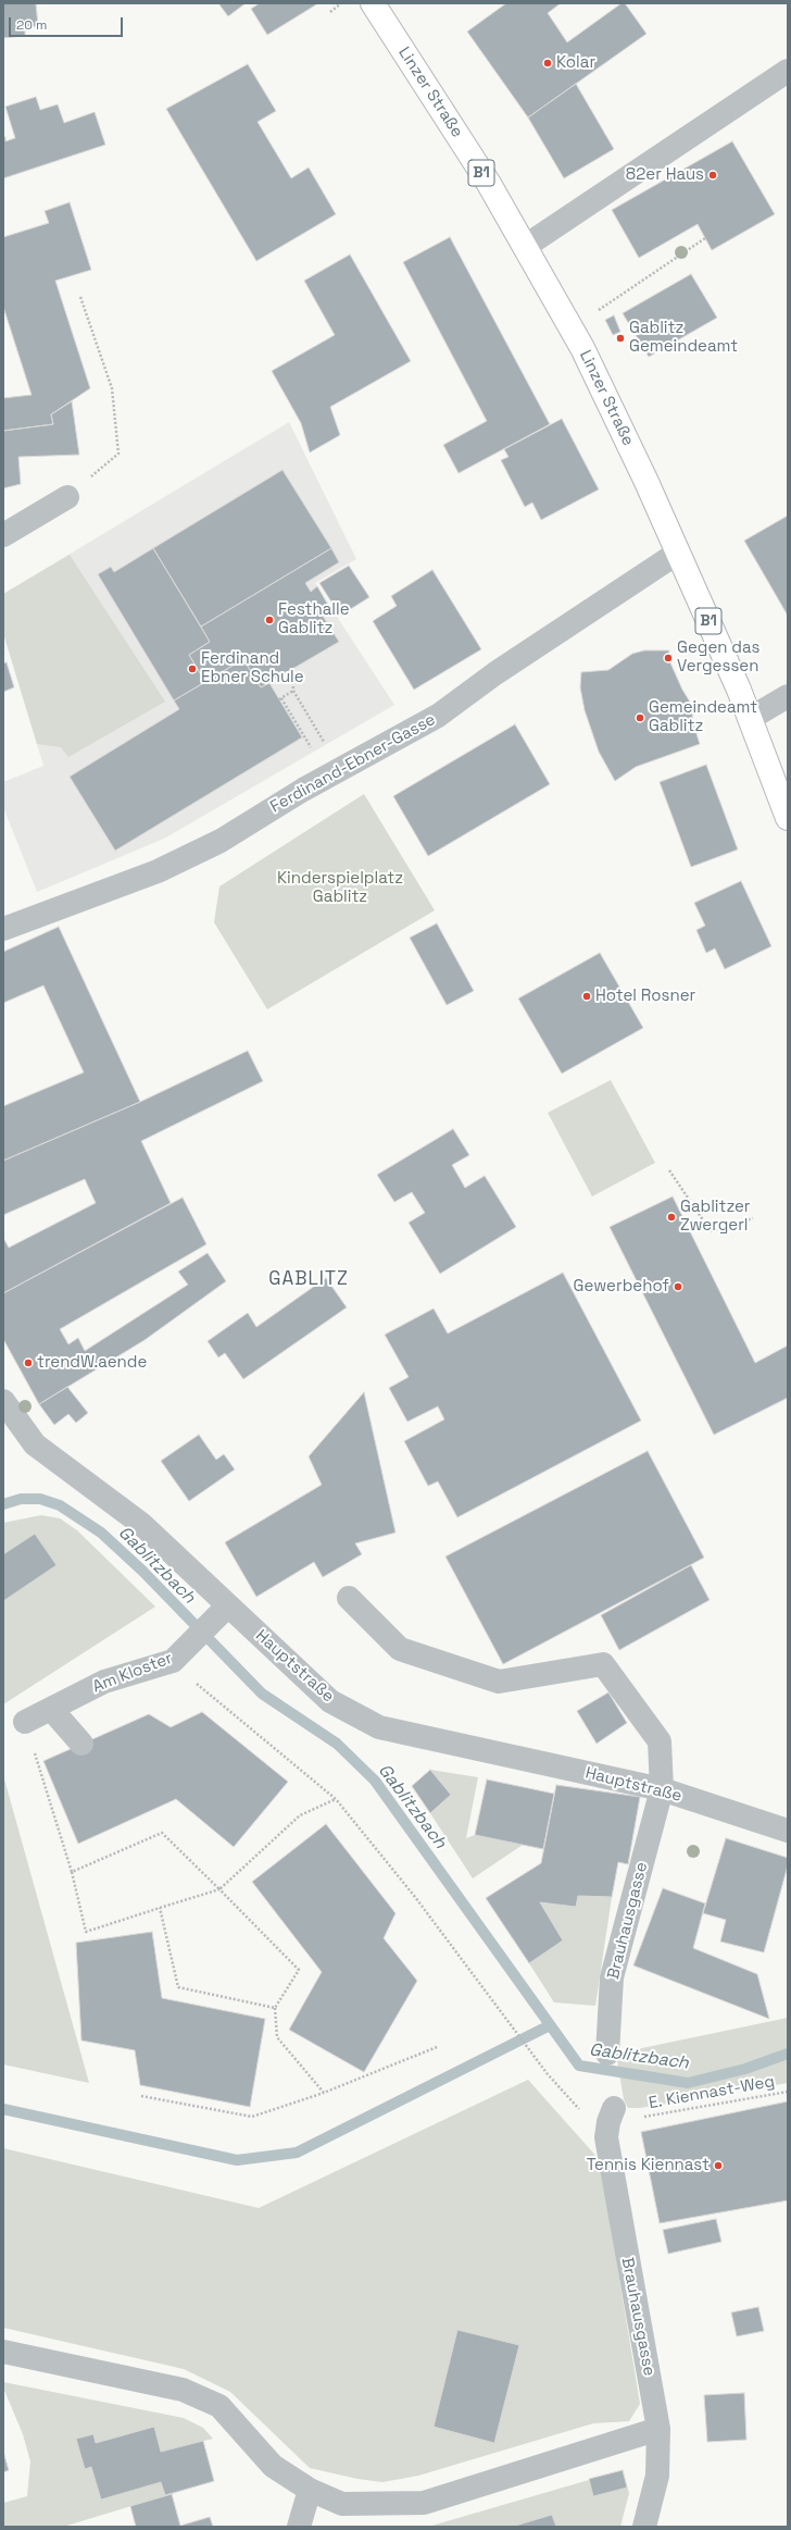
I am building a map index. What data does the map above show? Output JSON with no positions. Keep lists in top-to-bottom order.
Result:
{
  "streets": {
    "main road": ["Linzer Straße", "B1"],
    "street": [
      "Ferdinand-Ebner-Gasse",
      "Hauptstraße",
      "Am Kloster",
      "Brauhausgasse"
    ],
    "path": ["E. Kiennast-Weg"]
  },
  "crossings": [
    ["Linzer Straße", "Ferdinand-Ebner-Gasse"],
    ["Hauptstraße", "Am Kloster"],
    ["Hauptstraße", "Brauhausgasse"]
  ],
  "districts": ["GABLITZ"],
  "water": ["Gablitzbach"],
  "parks": ["Kinderspielplatz Gablitz"],
  "places": [
    "Kolar",
    "82er Haus",
    "Gablitz Gemeindeamt",
    "Festhalle Gablitz",
    "Gegen das Vergessen",
    "Ferdinand Ebner Schule",
    "Gemeindeamt Gablitz",
    "Hotel Rosner",
    "Gablitzer Zwergerl",
    "Gewerbehof",
    "trendW.aende",
    "Tennis Kiennast"
  ],
  "scale_bar": "20 m"
}
